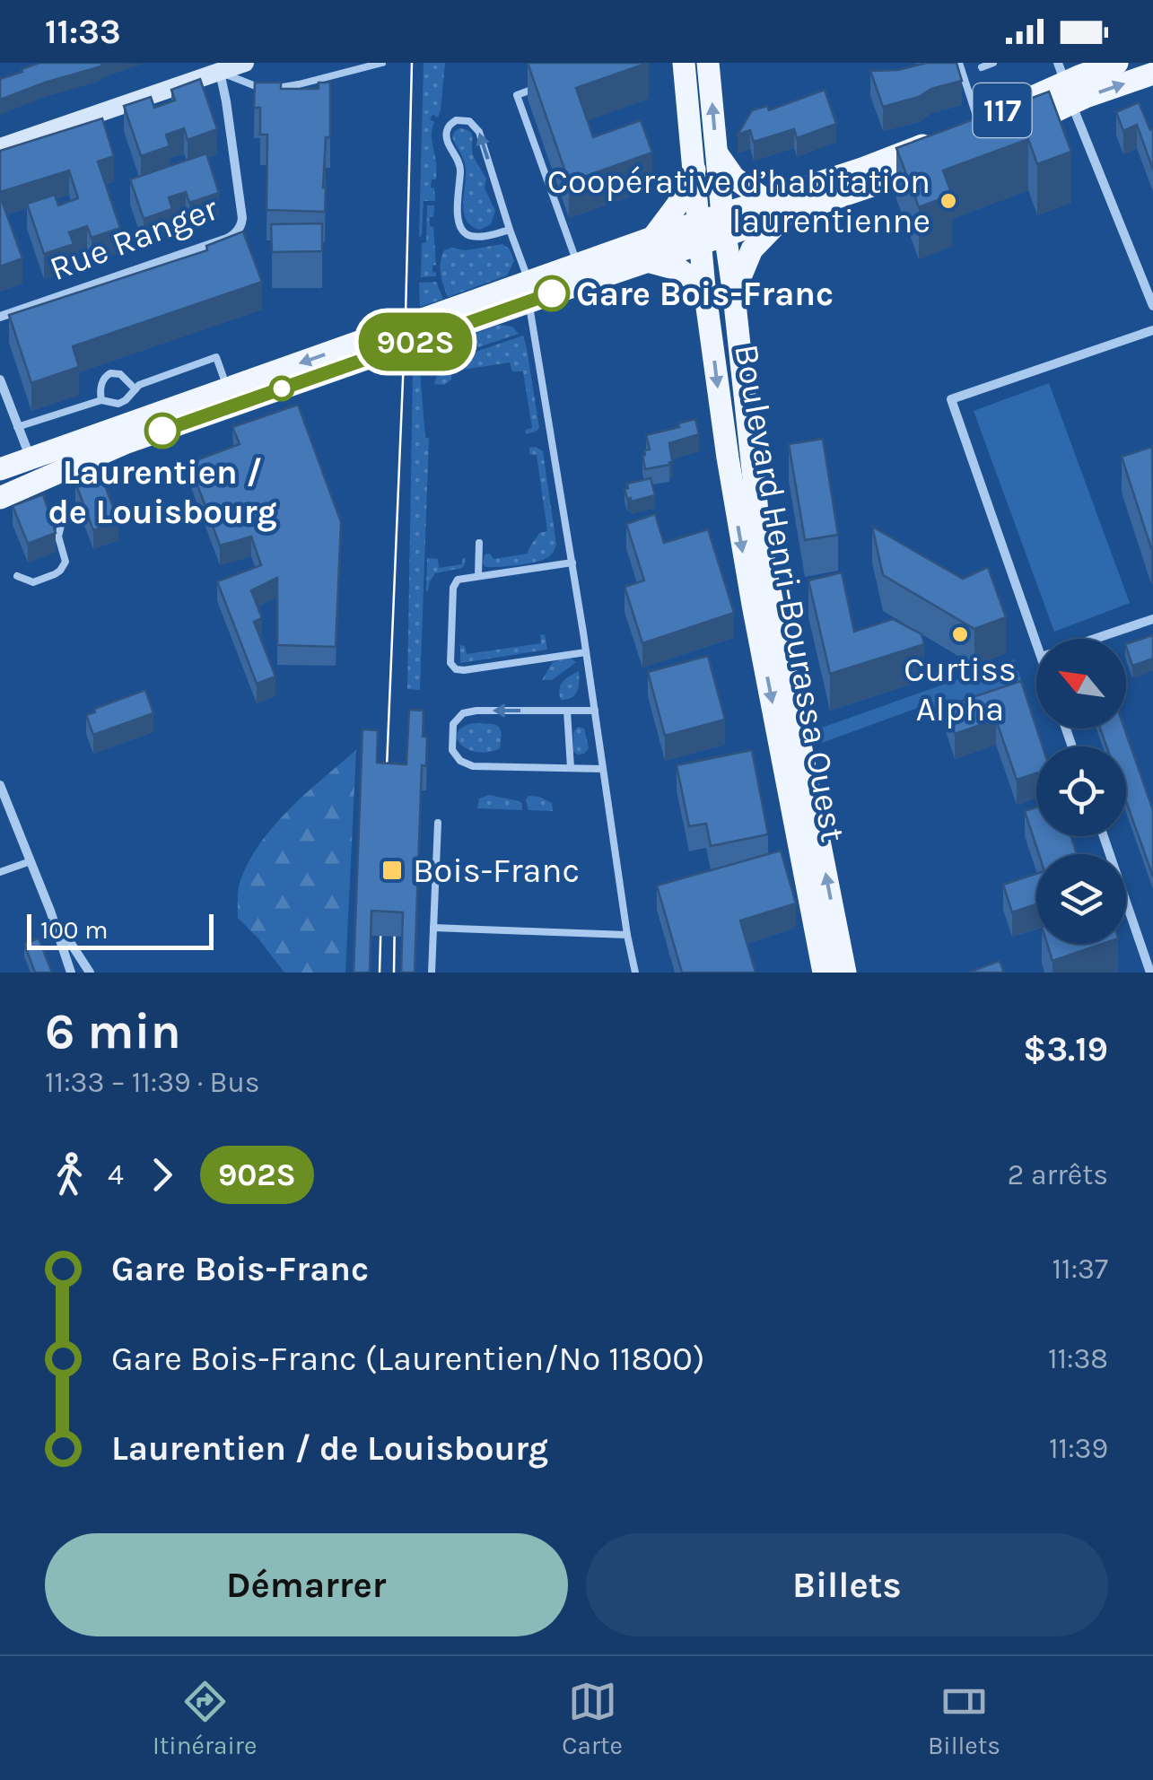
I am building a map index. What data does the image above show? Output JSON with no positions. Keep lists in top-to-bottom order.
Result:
{
  "streets": {
    "main road": ["117", "Boulevard Henri-Bourassa Ouest"],
    "street": ["Rue Ranger"]
  },
  "crossings": [
    ["117", "Boulevard Henri-Bourassa Ouest"]
  ],
  "places": {
    "other": [
      "Coopérative d’habitation laurentienne",
      "Gare Bois-Franc",
      "Laurentien / de Louisbourg",
      "Curtiss Alpha"
    ],
    "transit": ["Bois-Franc"]
  },
  "lines": ["bus line 902S"],
  "scale_bar": "100 m",
  "north": "top left",
  "page": {
    "status": "11:33",
    "on_map": "902S",
    "scale": "100 m",
    "heading": ["6 min", "11:33 – 11:39 · Bus", "$3.19"],
    "legs": ["4", "902S", "2 arrêts"],
    "list": [
      {
        "name": "Gare Bois-Franc",
        "value": "11:37"
      },
      {
        "name": "Gare Bois-Franc (Laurentien/No 11800)",
        "value": "11:38"
      },
      {
        "name": "Laurentien / de Louisbourg",
        "value": "11:39"
      }
    ],
    "buttons": ["Démarrer", "Billets"],
    "tabs": ["Itinéraire", "Carte", "Billets"]
  }
}
